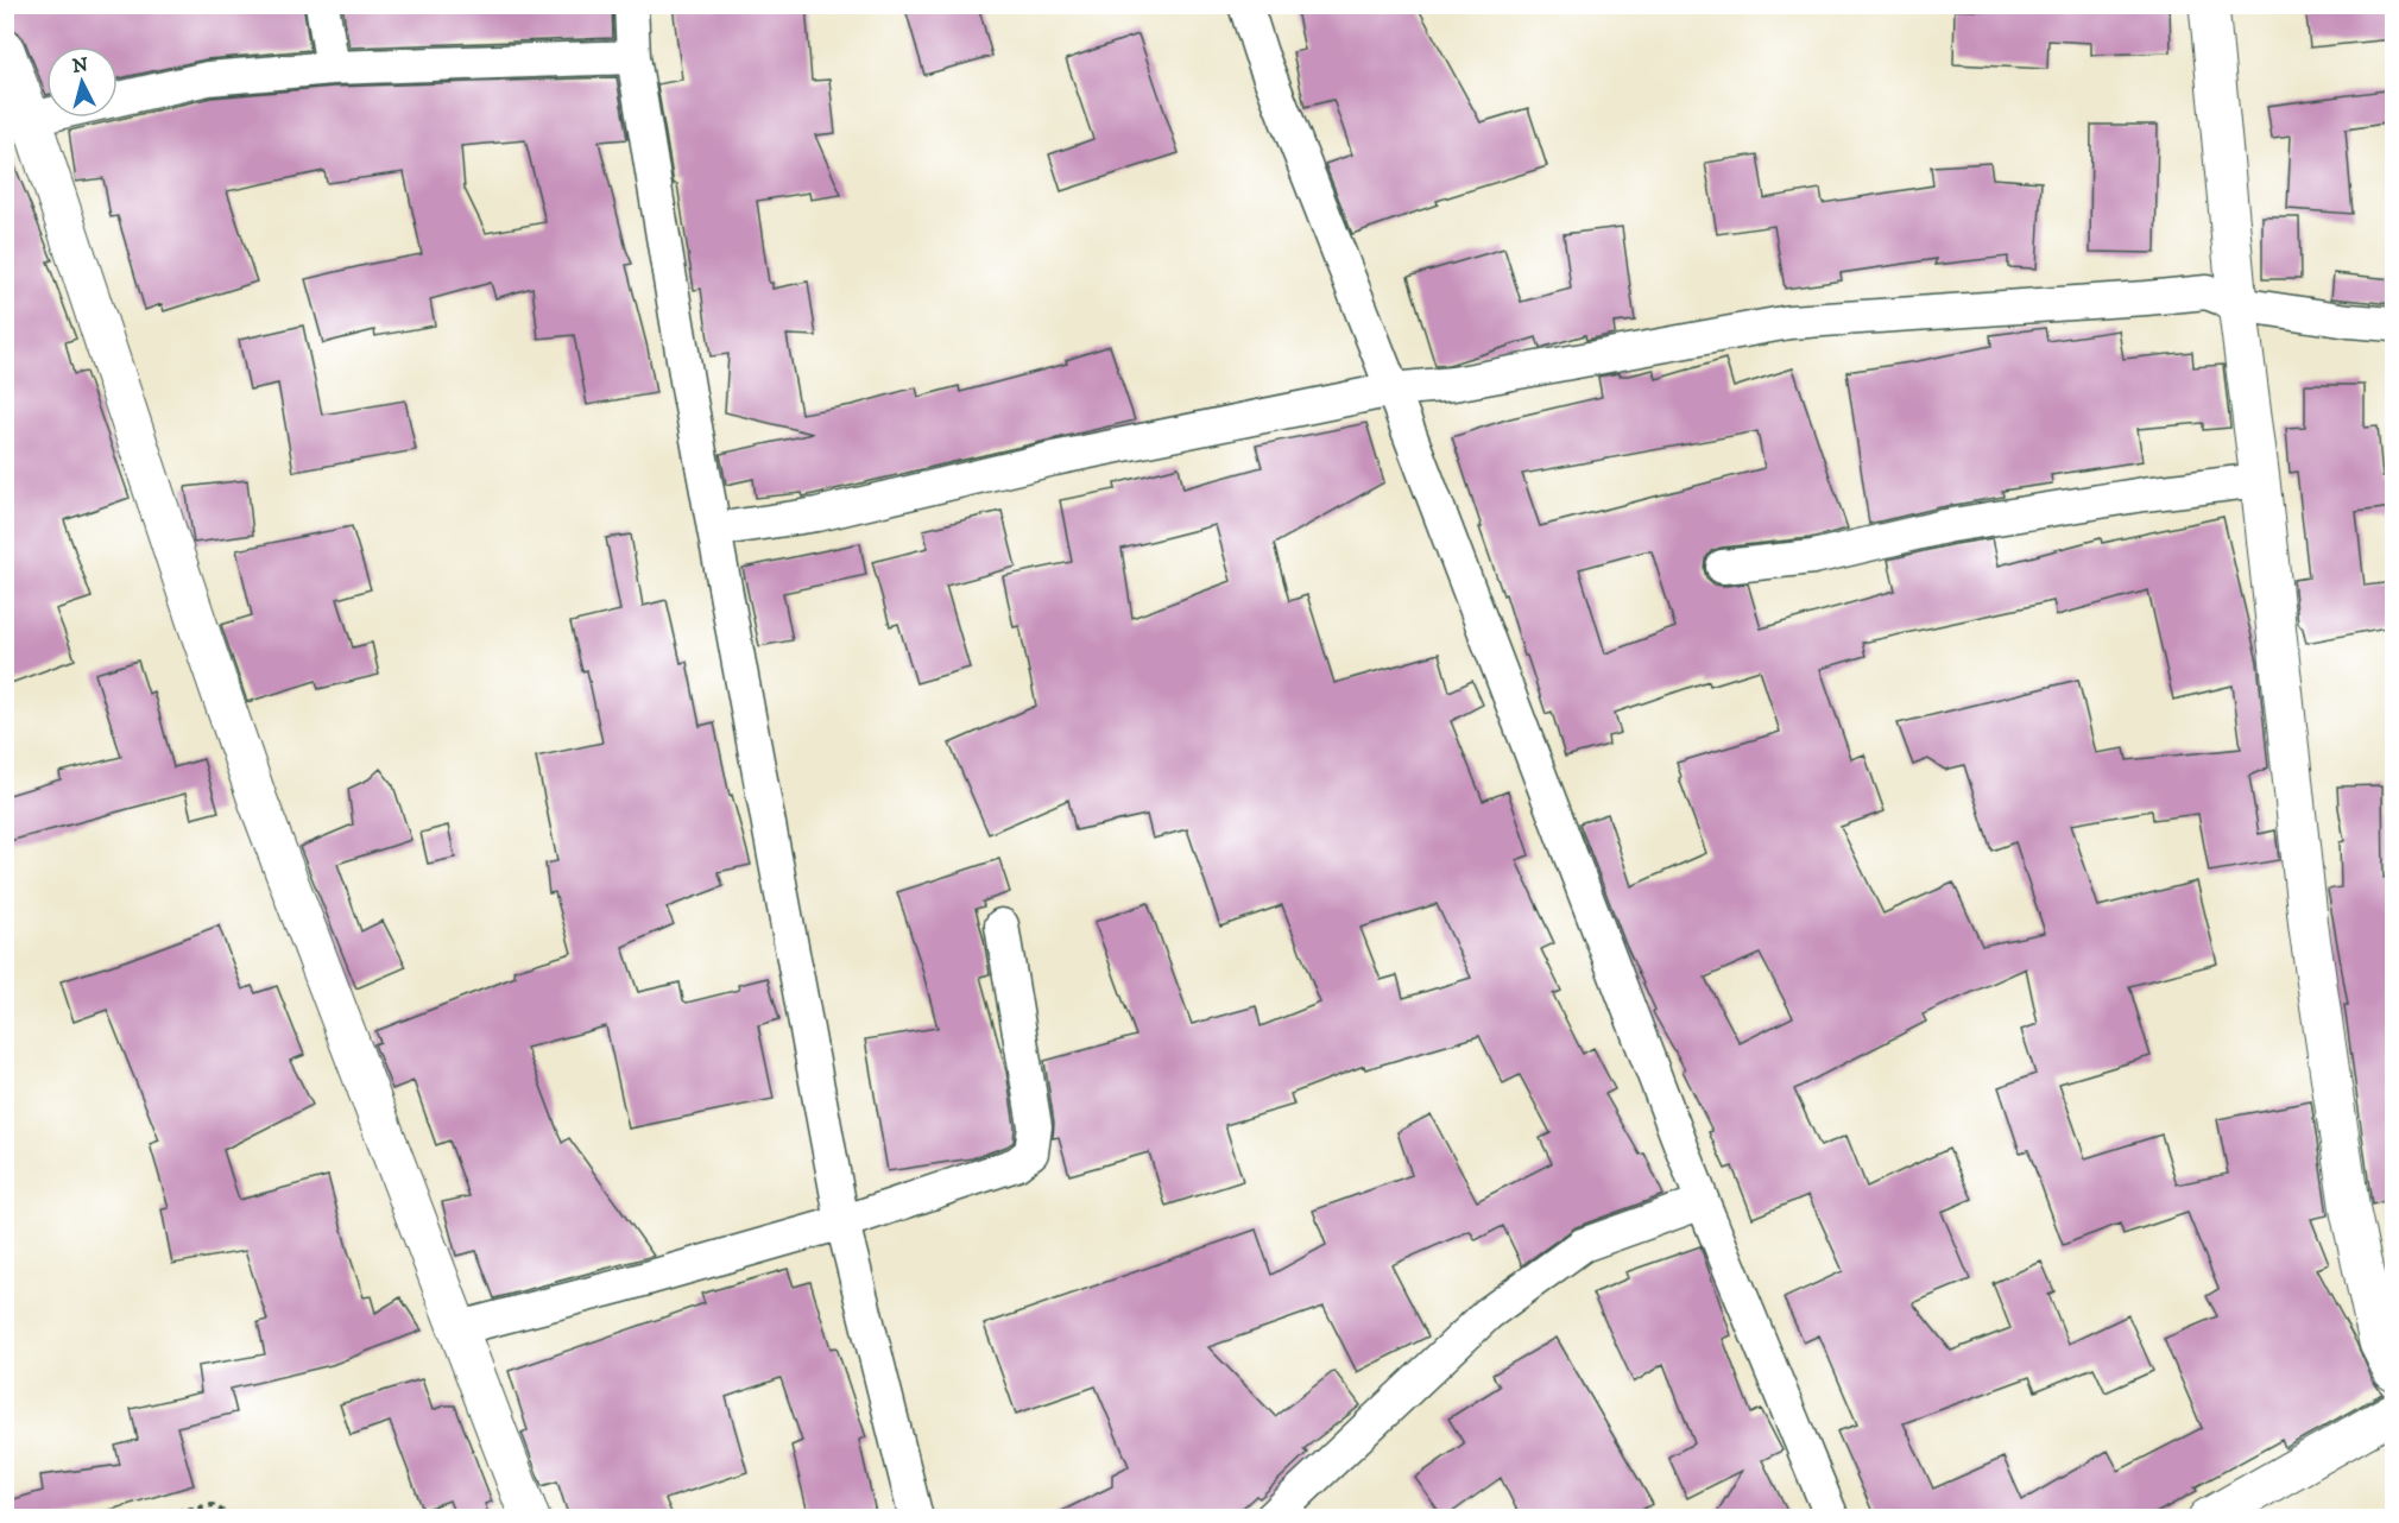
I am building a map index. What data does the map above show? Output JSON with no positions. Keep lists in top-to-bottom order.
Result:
{
  "north": "top"
}
